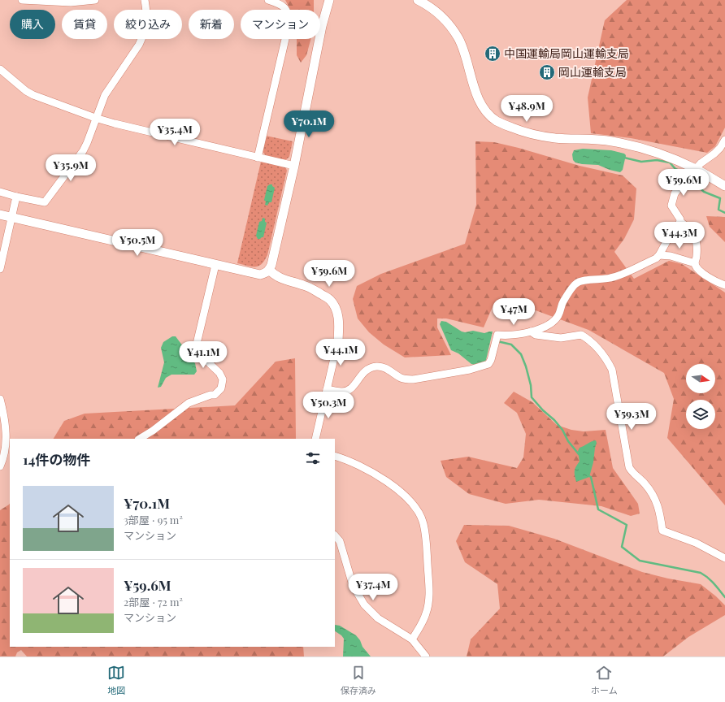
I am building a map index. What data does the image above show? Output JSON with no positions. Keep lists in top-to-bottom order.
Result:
{
  "places": {
    "building": ["中国運輸局岡山運輸支局", "岡山運輸支局"]
  },
  "north": "right",
  "page": {
    "chip": [
      "購入",
      "賃貸",
      "絞り込み",
      "新着",
      "マンション"
    ],
    "price": [
      "¥48.9M",
      "¥70.1M",
      "¥35.4M",
      "¥35.9M",
      "¥59.6M",
      "¥44.3M",
      "¥50.5M",
      "¥59.6M",
      "¥47M",
      "¥44.1M",
      "¥41.1M",
      "¥50.3M",
      "¥59.3M",
      "¥37.4M"
    ],
    "heading": "14件の物件",
    "list": [
      {
        "name": "¥70.1M",
        "note": "3部屋 · 95 m² · マンション"
      },
      {
        "name": "¥59.6M",
        "note": "2部屋 · 72 m² · マンション"
      }
    ],
    "tabs": ["地図", "保存済み", "ホーム"]
  }
}
